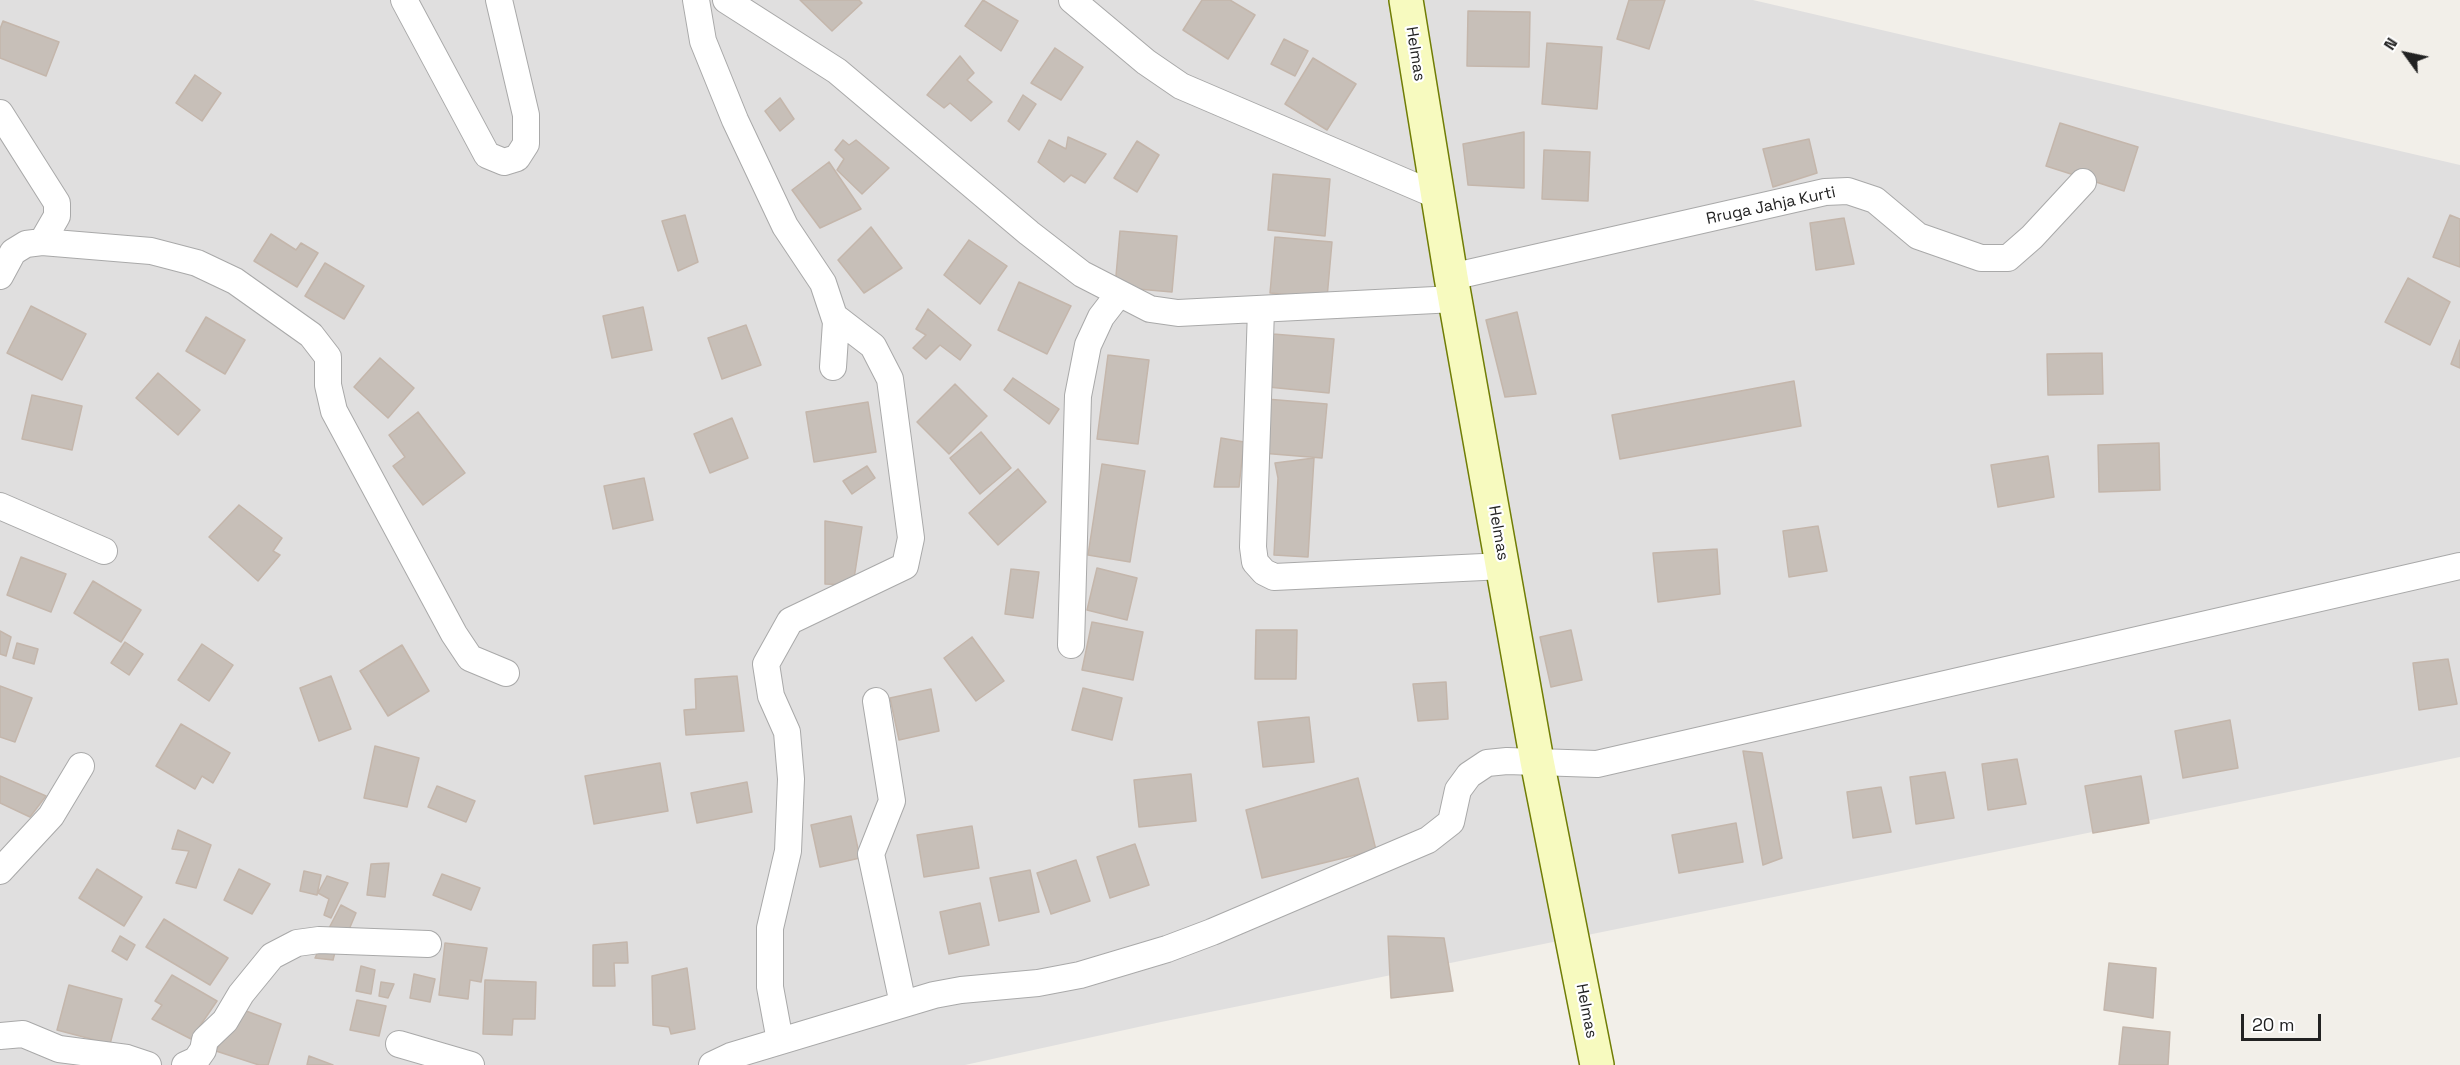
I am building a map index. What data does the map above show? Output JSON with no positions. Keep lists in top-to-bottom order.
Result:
{
  "streets": {
    "street": ["Helmas", "Rruga Jahja Kurti"]
  },
  "crossings": [
    ["Helmas", "Rruga Jahja Kurti"]
  ],
  "scale_bar": "20 m",
  "north": "top left"
}
